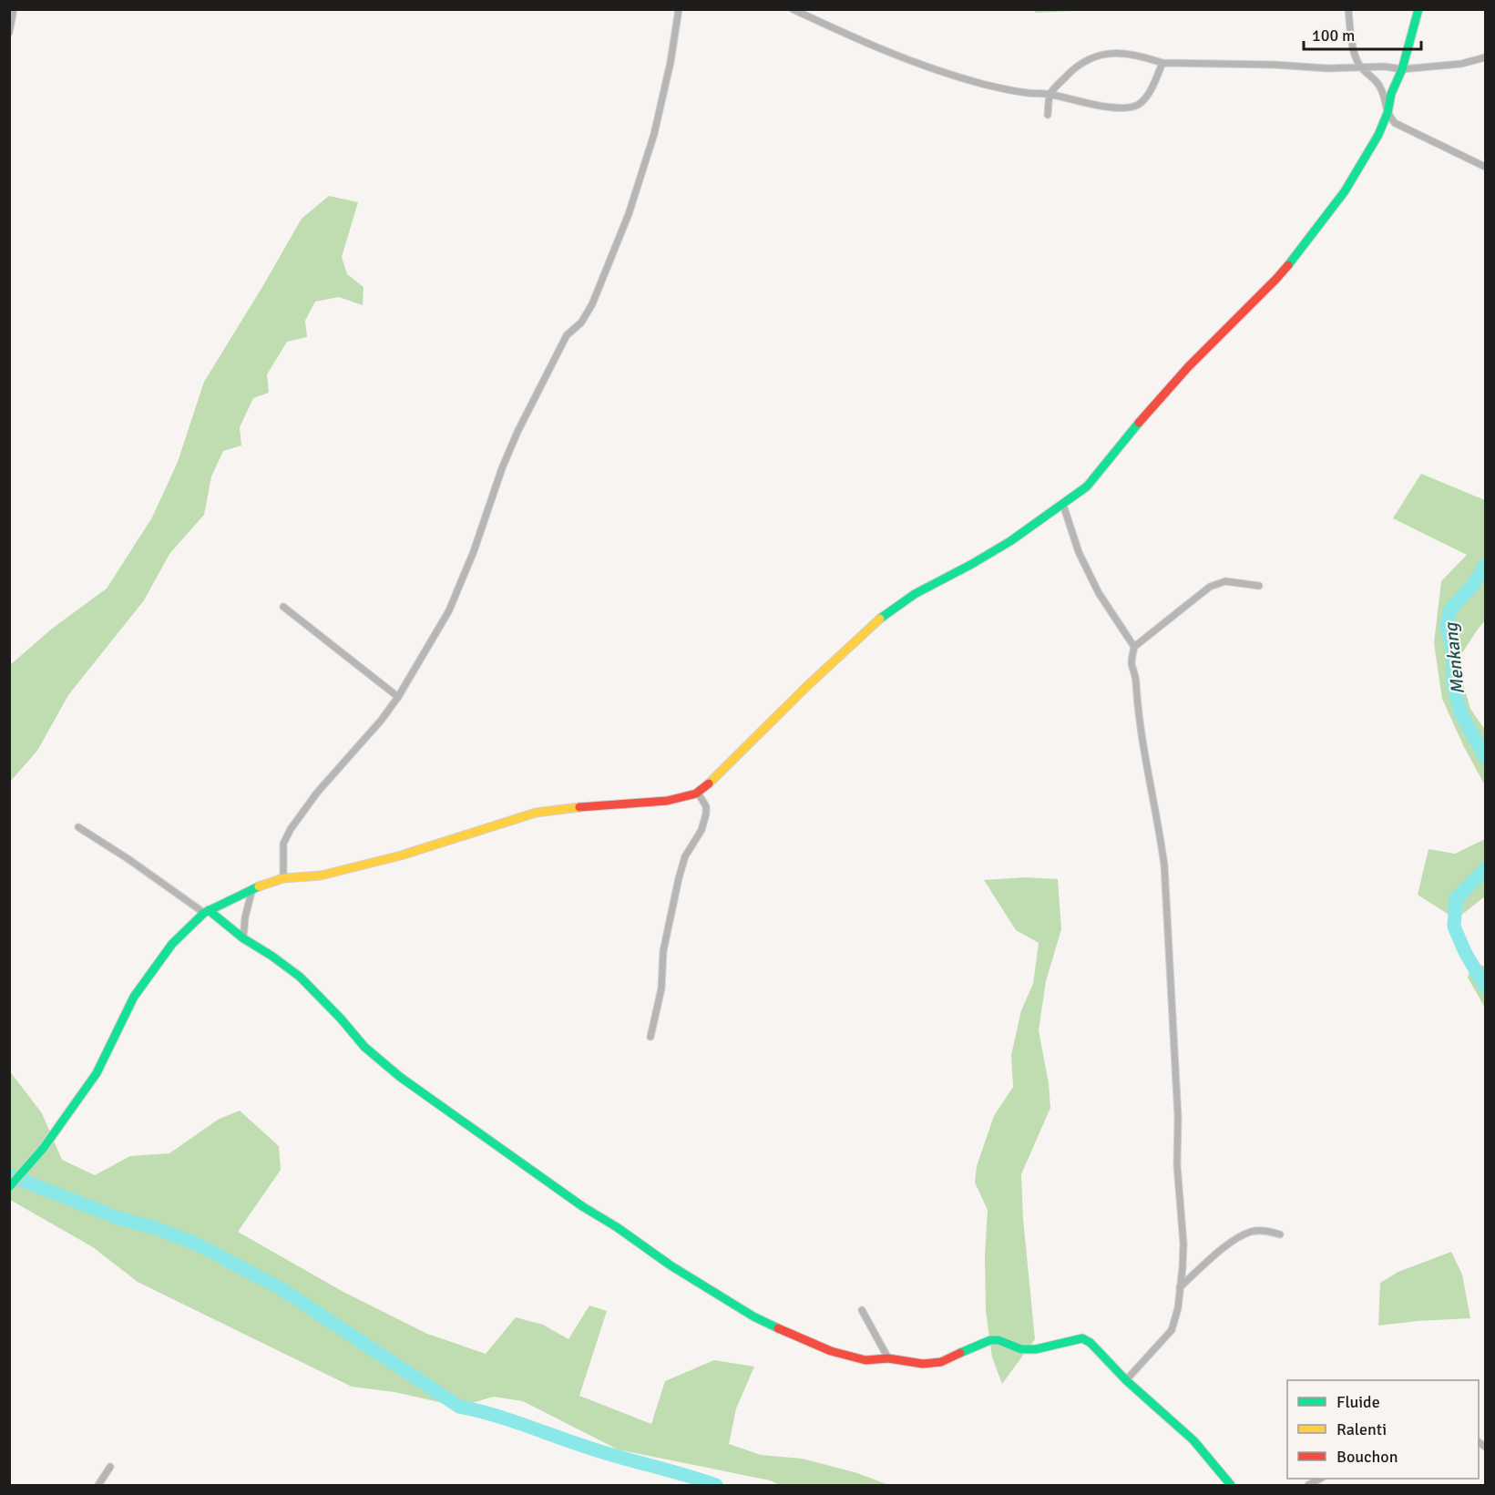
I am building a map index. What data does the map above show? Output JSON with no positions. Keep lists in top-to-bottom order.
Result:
{
  "water": ["Menkang"],
  "legend": ["Fluide", "Ralenti", "Bouchon"],
  "scale_bar": "100 m"
}
